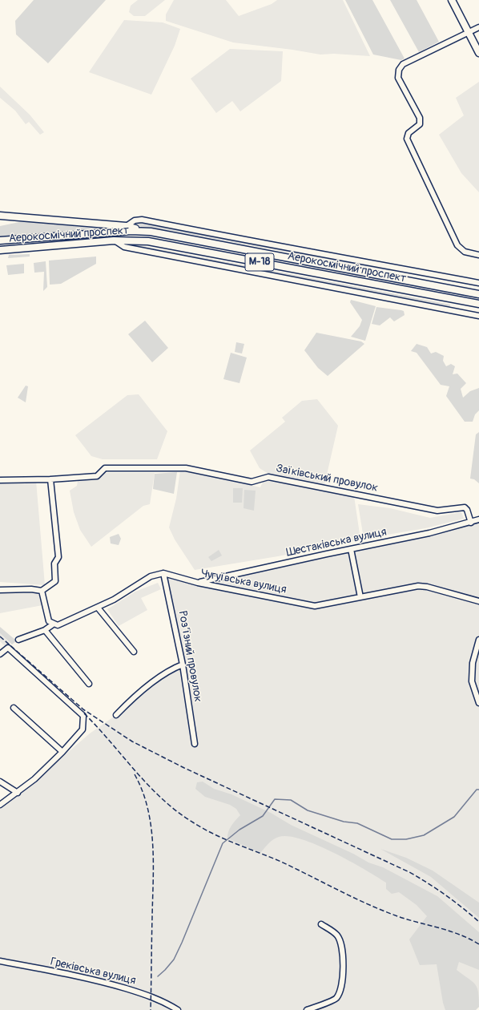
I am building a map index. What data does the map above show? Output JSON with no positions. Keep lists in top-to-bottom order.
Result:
{
  "streets": {
    "main road": ["Аерокосмічний проспект", "М-18"],
    "street": [
      "Заїківський провулок",
      "Шестаківська вулиця",
      "Чугуївська вулиця",
      "Роз’їзний провулок",
      "Греківська вулиця"
    ]
  },
  "crossings": [
    ["Заїківський провулок", "Шестаківська вулиця"],
    ["Шестаківська вулиця", "Чугуївська вулиця"],
    ["Чугуївська вулиця", "Роз’їзний провулок"]
  ]
}
